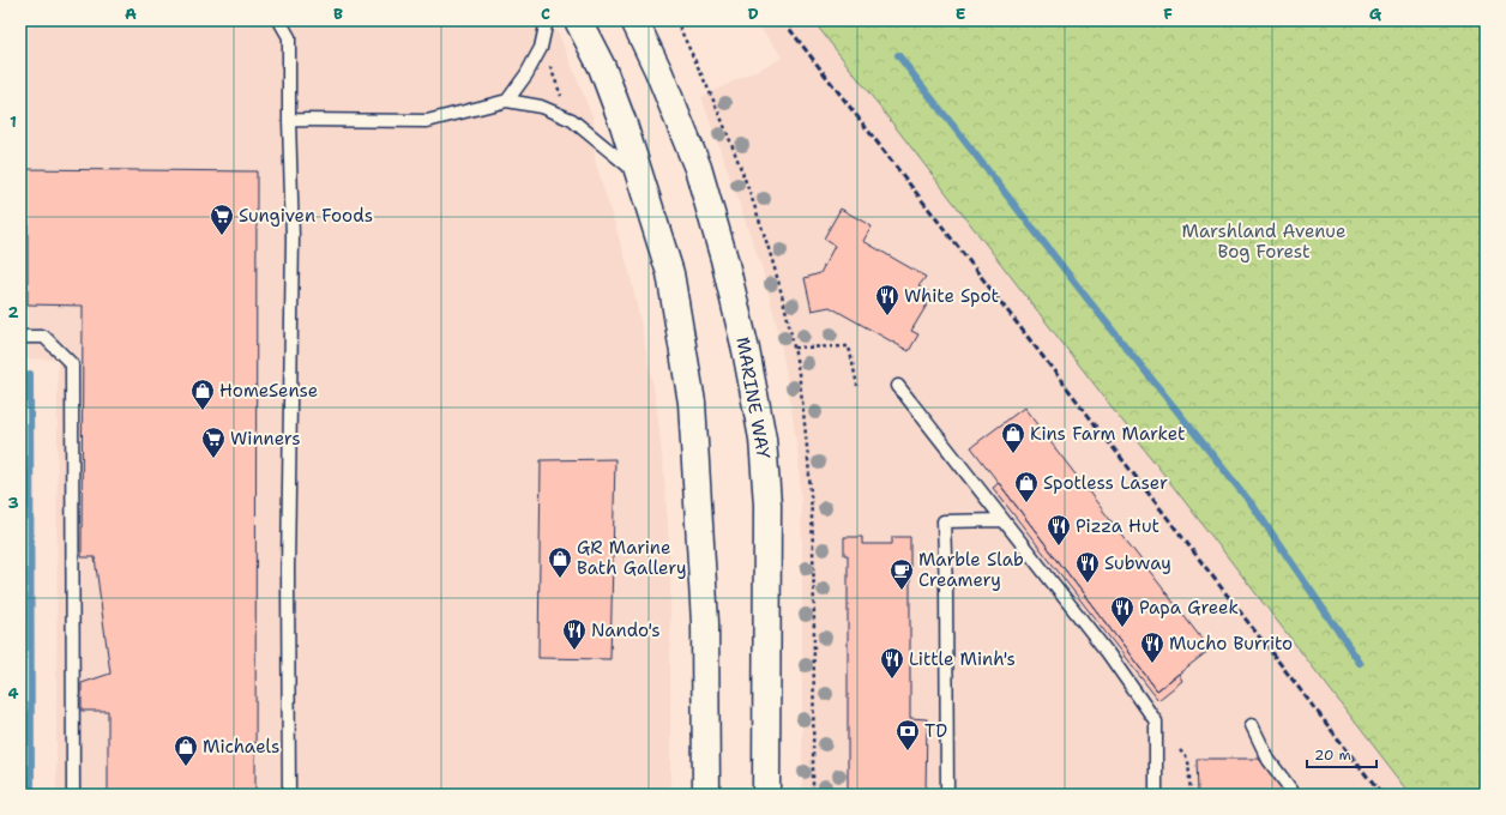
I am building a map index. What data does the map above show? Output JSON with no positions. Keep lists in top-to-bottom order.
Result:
{
  "streets": {
    "main road": ["MARINE WAY"]
  },
  "parks": ["Marshland Avenue Bog Forest"],
  "places": {
    "supermarket": ["Sungiven Foods", "Winners"],
    "restaurant": [
      "White Spot",
      "Pizza Hut",
      "Subway",
      "Papa Greek",
      "Nando's",
      "Mucho Burrito",
      "Little Minh's"
    ],
    "shop": [
      "HomeSense",
      "Kins Farm Market",
      "Spotless Laser",
      "GR Marine Bath Gallery",
      "Michaels"
    ],
    "cafe": ["Marble Slab Creamery"],
    "bank": ["TD"]
  },
  "scale_bar": "20 m",
  "grid": {
    "columns": [
      "A",
      "B",
      "C",
      "D",
      "E",
      "F",
      "G"
    ],
    "rows": [
      "1",
      "2",
      "3",
      "4"
    ]
  }
}
